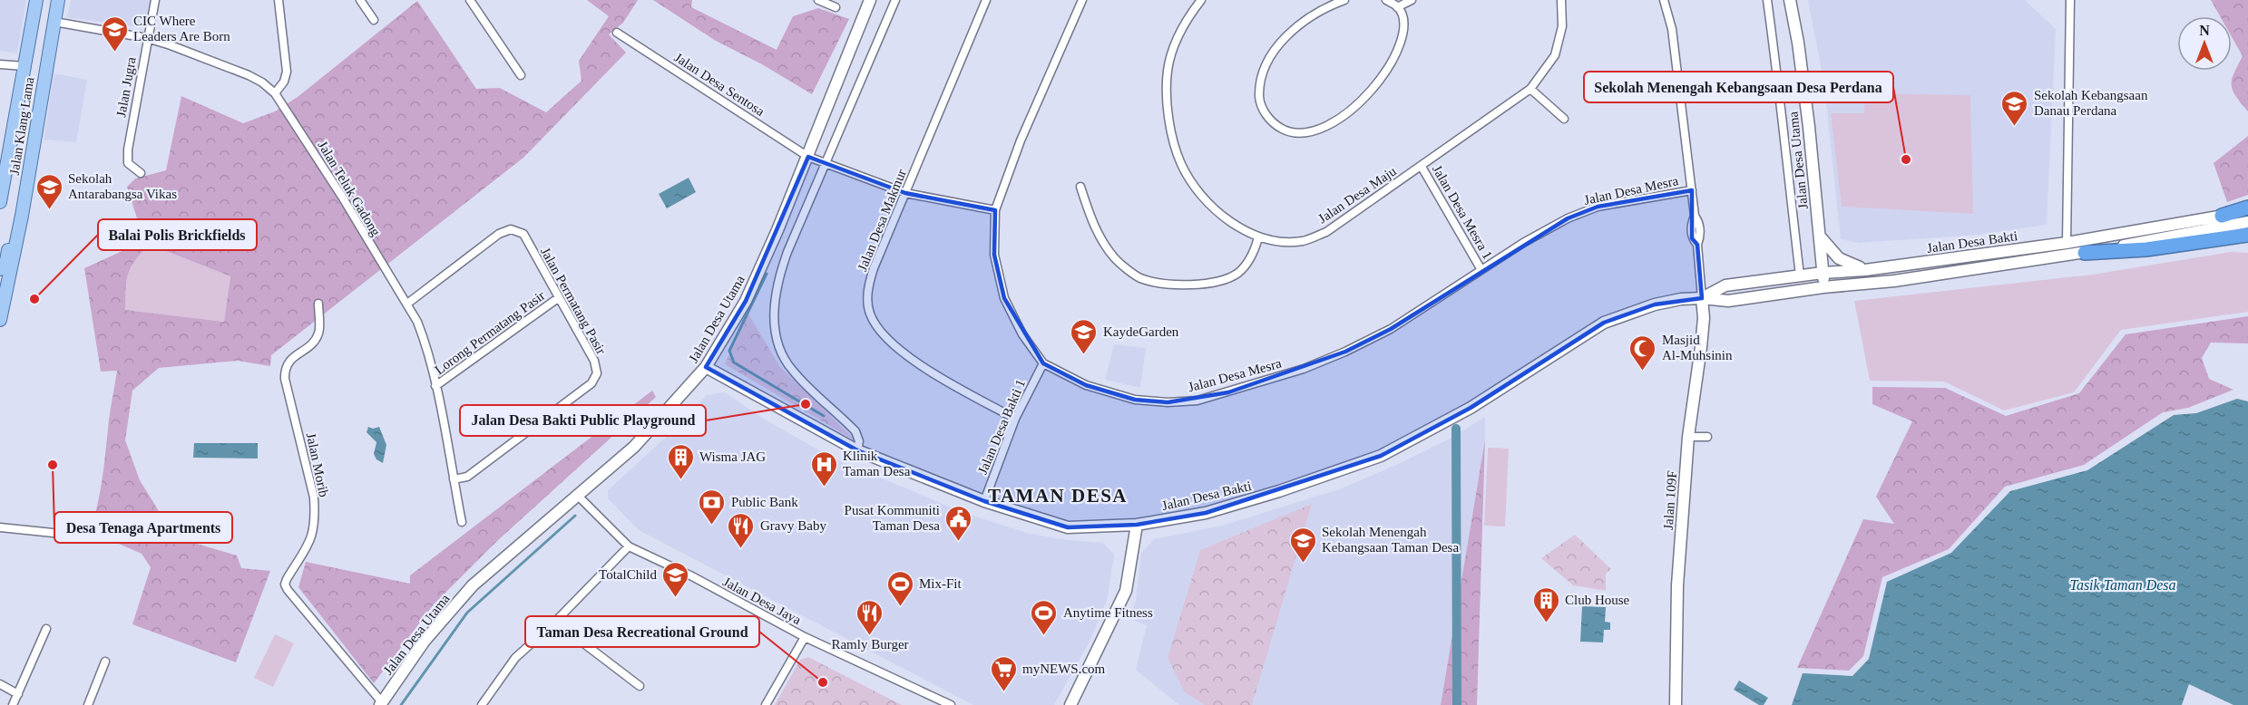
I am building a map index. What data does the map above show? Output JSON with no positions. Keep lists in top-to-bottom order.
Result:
{
  "streets": {
    "main road": ["Jalan Klang Lama"],
    "street": [
      "Jalan Desa Sentosa",
      "Jalan Jugra",
      "Jalan Desa Utama",
      "Jalan Teluk Gadong",
      "Jalan Desa Mesra",
      "Jalan Desa Maju",
      "Jalan Desa Mesra 1",
      "Jalan Desa Makmur",
      "Jalan Desa Bakti",
      "Jalan Permatang Pasir",
      "Lorong Permatang Pasir",
      "Jalan Desa Bakti 1",
      "Jalan Morib",
      "Jalan 109F",
      "Jalan Desa Jaya"
    ]
  },
  "crossings": [
    ["Jalan Desa Sentosa", "Jalan Desa Utama"],
    ["Jalan Desa Sentosa", "Jalan Desa Mesra"],
    ["Jalan Desa Sentosa", "Jalan Desa Makmur"],
    ["Jalan Jugra", "Jalan Teluk Gadong"],
    ["Jalan Klang Lama", "Jalan Teluk Gadong"],
    ["Jalan Desa Utama", "Jalan Desa Bakti"],
    ["Jalan Desa Utama", "Jalan Morib"],
    ["Jalan Desa Utama", "Jalan Desa Jaya"],
    ["Jalan Teluk Gadong", "Jalan Permatang Pasir"],
    ["Jalan Teluk Gadong", "Lorong Permatang Pasir"],
    ["Jalan Desa Mesra", "Jalan Desa Mesra 1"],
    ["Jalan Desa Mesra", "Jalan Desa Bakti"],
    ["Jalan Desa Mesra", "Jalan Desa Bakti 1"],
    ["Jalan Desa Mesra", "Jalan 109F"],
    ["Jalan Desa Maju", "Jalan Desa Mesra 1"],
    ["Jalan Desa Makmur", "Jalan Desa Bakti 1"],
    ["Jalan Desa Bakti", "Jalan Desa Bakti 1"],
    ["Jalan Desa Bakti", "Jalan 109F"],
    ["Jalan Permatang Pasir", "Lorong Permatang Pasir"]
  ],
  "districts": ["TAMAN DESA"],
  "water": ["Tasik Taman Desa"],
  "places": {
    "school or university": [
      "CIC Where Leaders Are Born",
      "Sekolah Kebangsaan Danau Perdana",
      "Sekolah Antarabangsa Vikas",
      "KaydeGarden",
      "Sekolah Menengah Kebangsaan Taman Desa",
      "TotalChild"
    ],
    "other": [
      "Sekolah Menengah Kebangsaan Desa Perdana",
      "Balai Polis Brickfields",
      "Jalan Desa Bakti Public Playground",
      "Desa Tenaga Apartments",
      "Taman Desa Recreational Ground"
    ],
    "mosque": ["Masjid Al-Muhsinin"],
    "building": ["Wisma JAG", "Club House"],
    "hospital": ["Klinik Taman Desa"],
    "bank": ["Public Bank"],
    "public building": ["Pusat Kommuniti Taman Desa"],
    "restaurant": ["Gravy Baby", "Ramly Burger"],
    "sports": ["Mix-Fit", "Anytime Fitness"],
    "supermarket": ["myNEWS.com"]
  },
  "north": "top"
}
